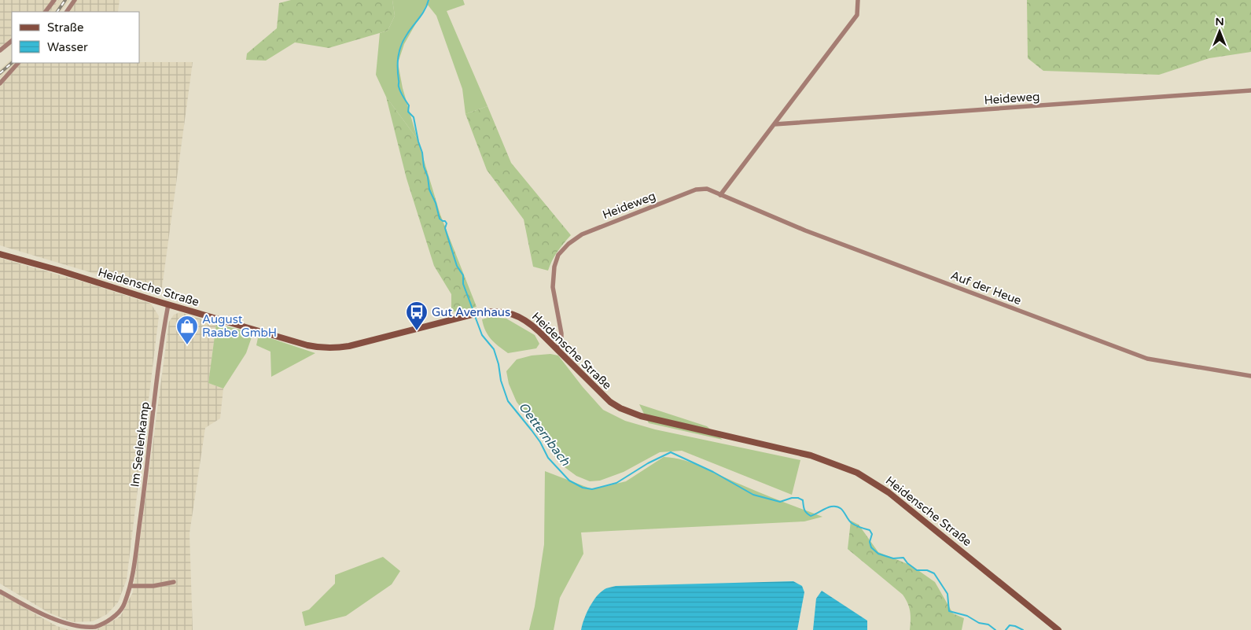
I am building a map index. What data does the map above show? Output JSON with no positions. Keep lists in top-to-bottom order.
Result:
{
  "streets": {
    "main road": ["Heidensche Straße"],
    "street": ["Heideweg", "Auf der Heue", "Im Seelenkamp"]
  },
  "crossings": [
    ["Heideweg", "Heidensche Straße"],
    ["Heideweg", "Auf der Heue"],
    ["Heidensche Straße", "Im Seelenkamp"]
  ],
  "water": ["Oetternbach"],
  "places": {
    "bus stop": ["Gut Avenhaus"],
    "shop": ["August Raabe GmbH"]
  },
  "legend": ["Straße", "Wasser"],
  "north": "top"
}
